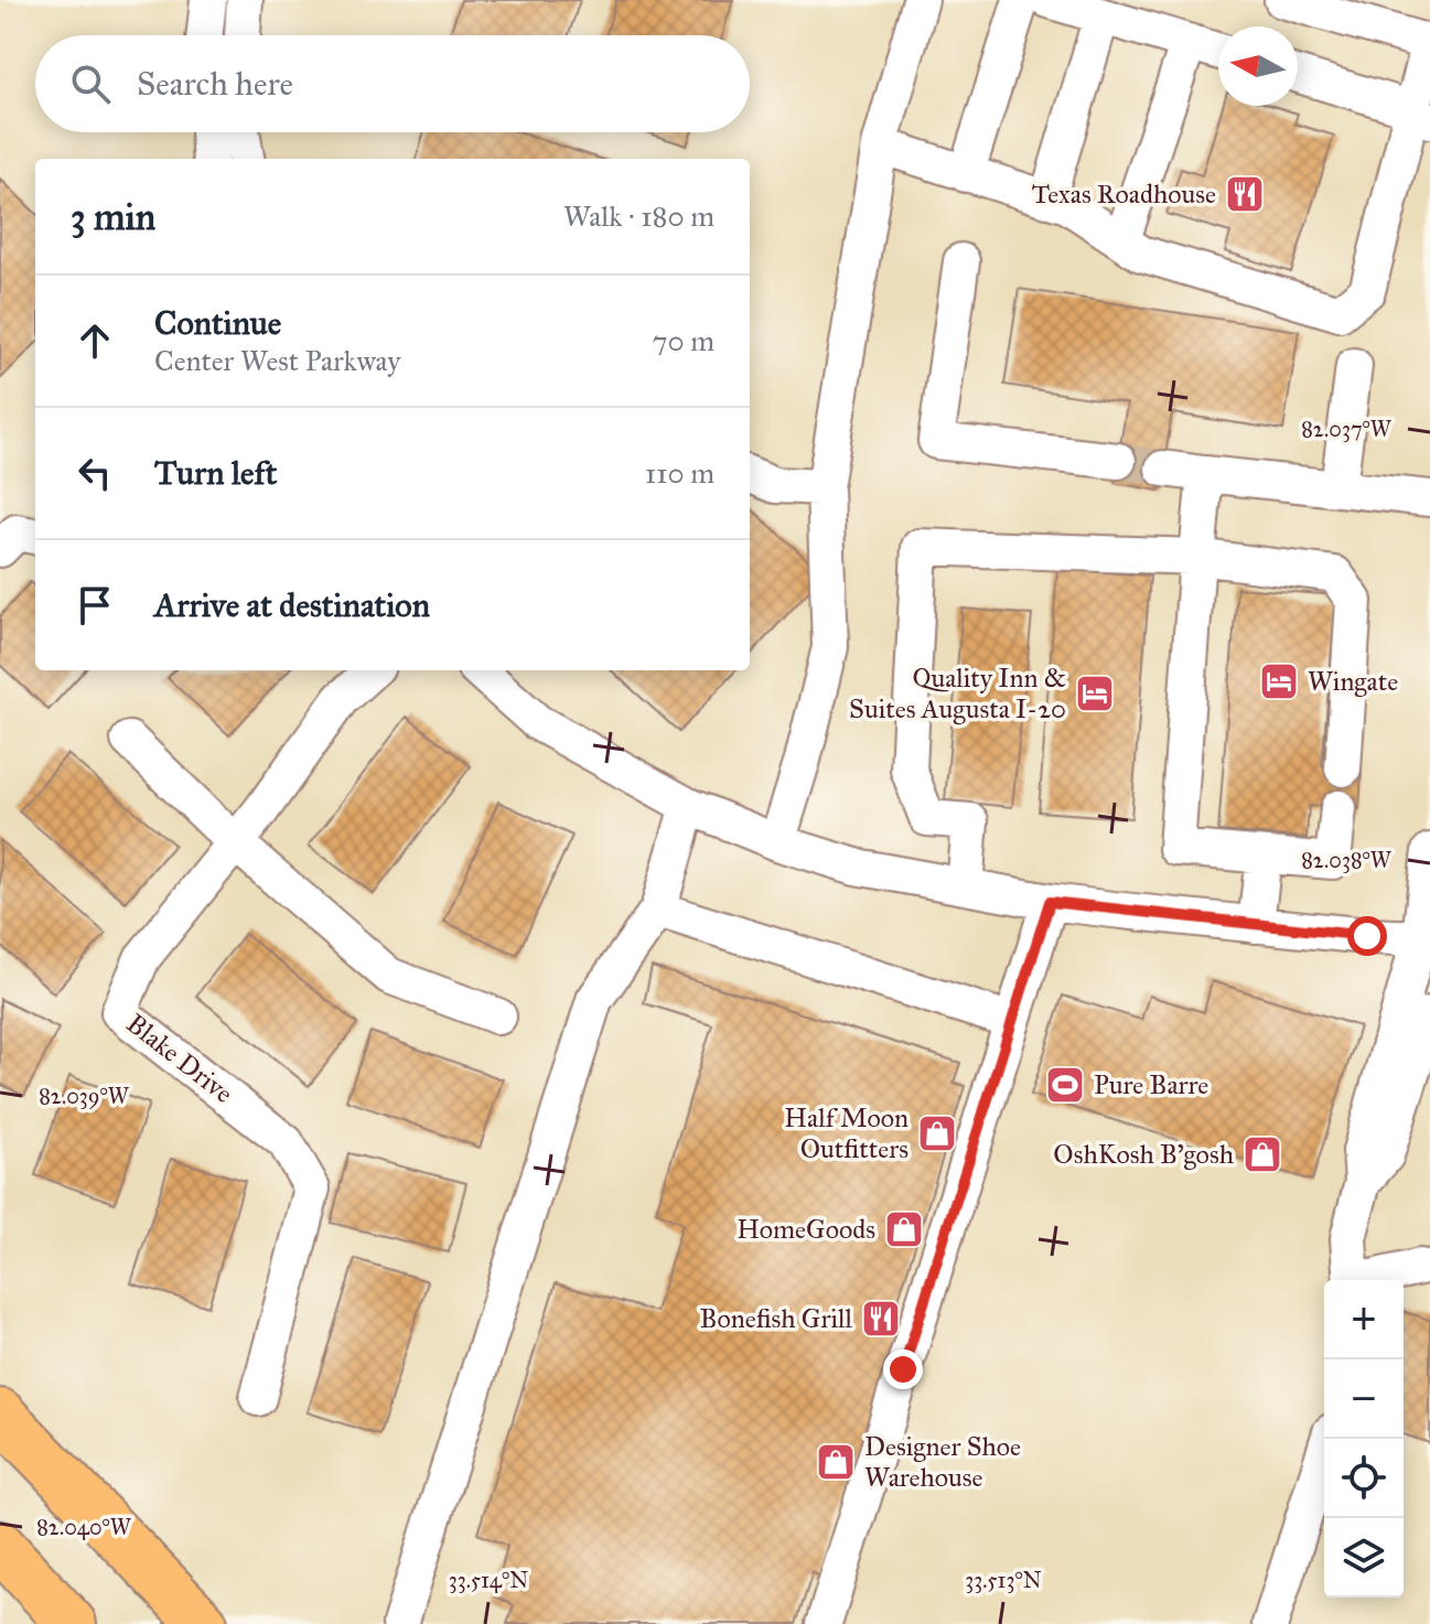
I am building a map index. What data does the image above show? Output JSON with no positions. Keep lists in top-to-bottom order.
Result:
{
  "streets": {
    "street": ["Blake Drive"]
  },
  "places": {
    "restaurant": ["Texas Roadhouse", "Bonefish Grill"],
    "hotel": ["Wingate", "Quality Inn & Suites Augusta I-20"],
    "sports": ["Pure Barre"],
    "shop": [
      "Half Moon Outfitters",
      "OshKosh B'gosh",
      "HomeGoods",
      "Designer Shoe Warehouse"
    ]
  },
  "north": "left",
  "page": {
    "search": "Search here",
    "heading": ["3 min", "Walk · 180 m"],
    "list": [
      ["Continue", "Center West Parkway", "70 m"],
      ["Turn left", "110 m"],
      "Arrive at destination"
    ],
    "map_buttons": ["+", "−"]
  },
  "coordinates": [
    "82.037°W",
    "82.038°W",
    "82.039°W",
    "82.040°W",
    "33.514°N",
    "33.513°N"
  ]
}
